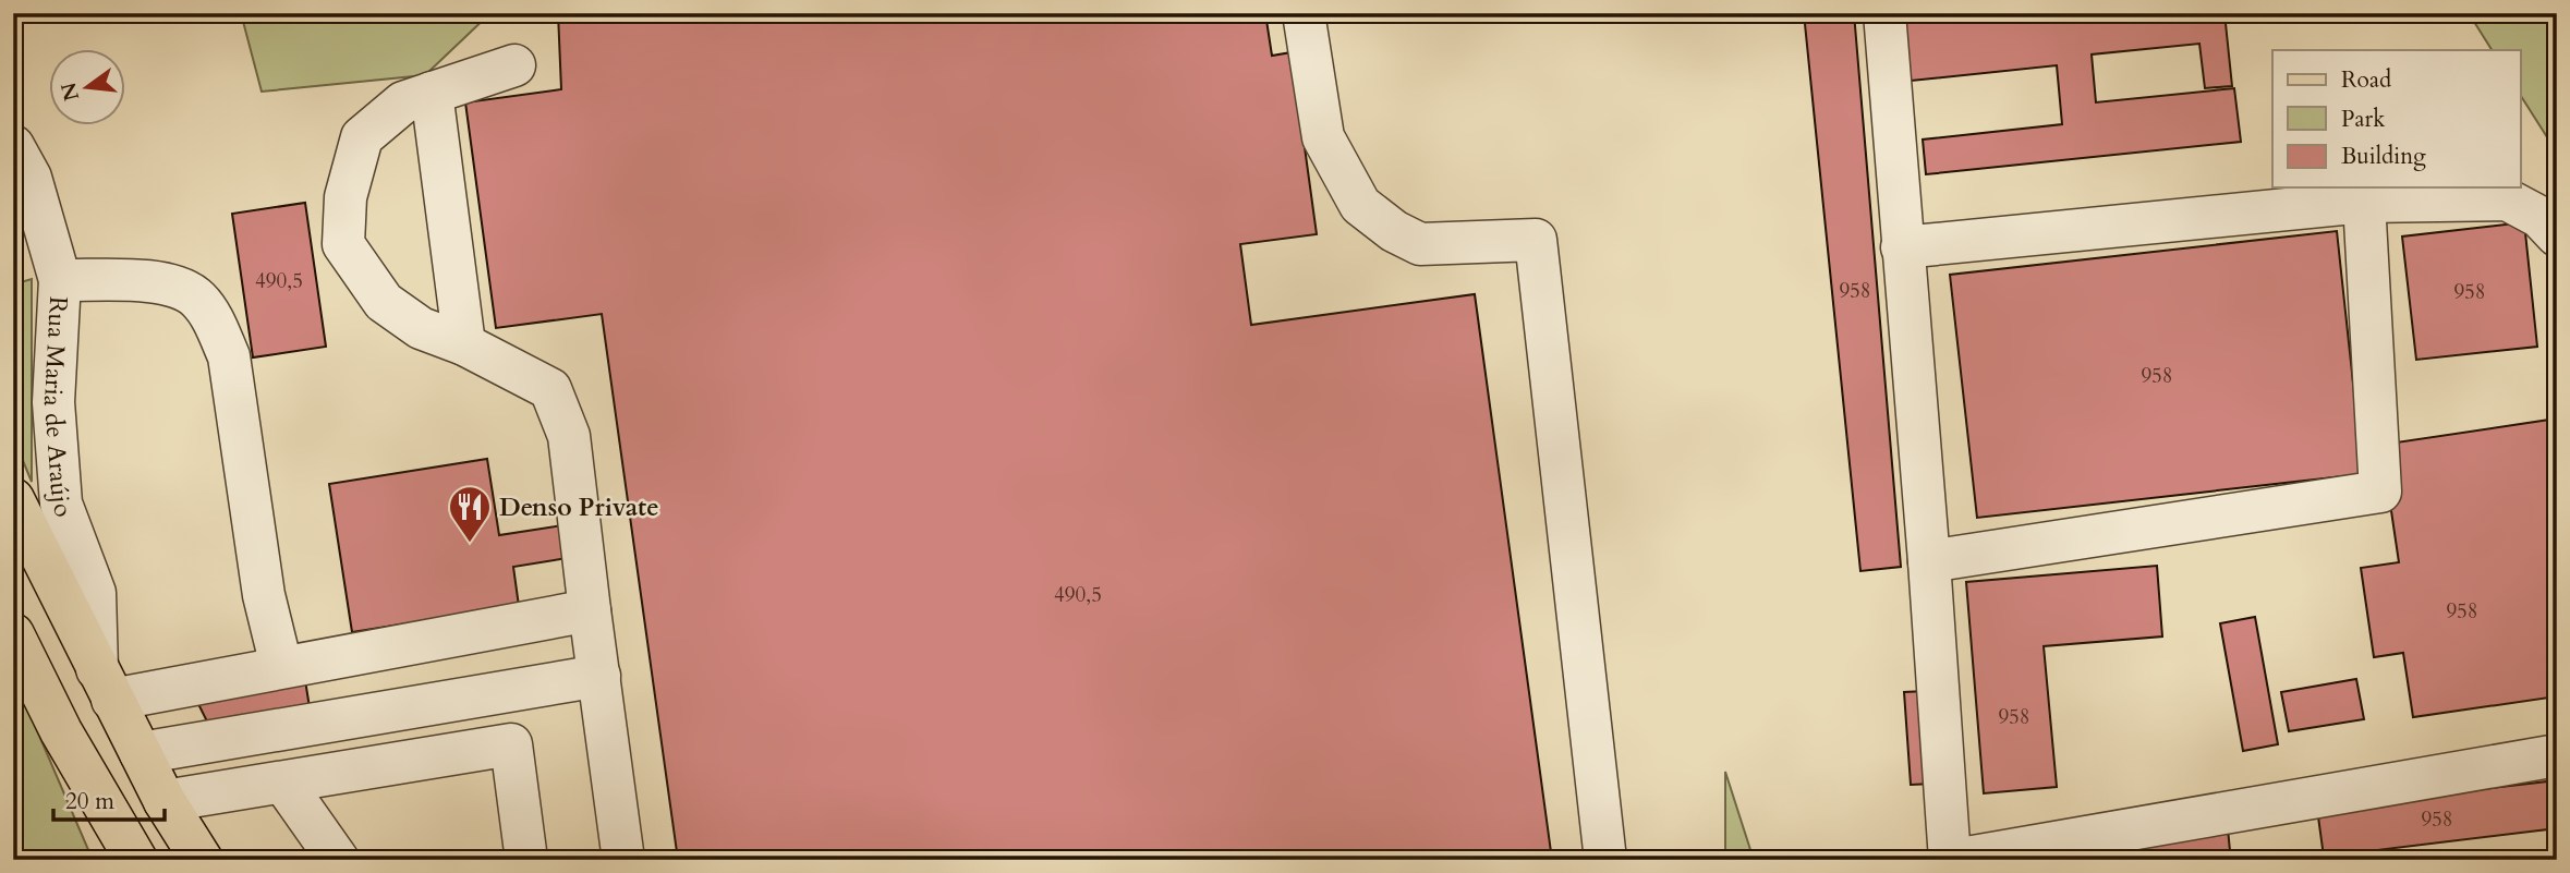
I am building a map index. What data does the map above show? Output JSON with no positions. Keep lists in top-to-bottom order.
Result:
{
  "streets": {
    "street": ["Rua Maria de Araújo"]
  },
  "places": {
    "restaurant": ["Denso Private"]
  },
  "house_numbers": [
    "490,5",
    "958",
    "958",
    "958",
    "490,5",
    "958",
    "958",
    "958"
  ],
  "legend": ["Road", "Park", "Building"],
  "scale_bar": "20 m",
  "north": "left"
}
